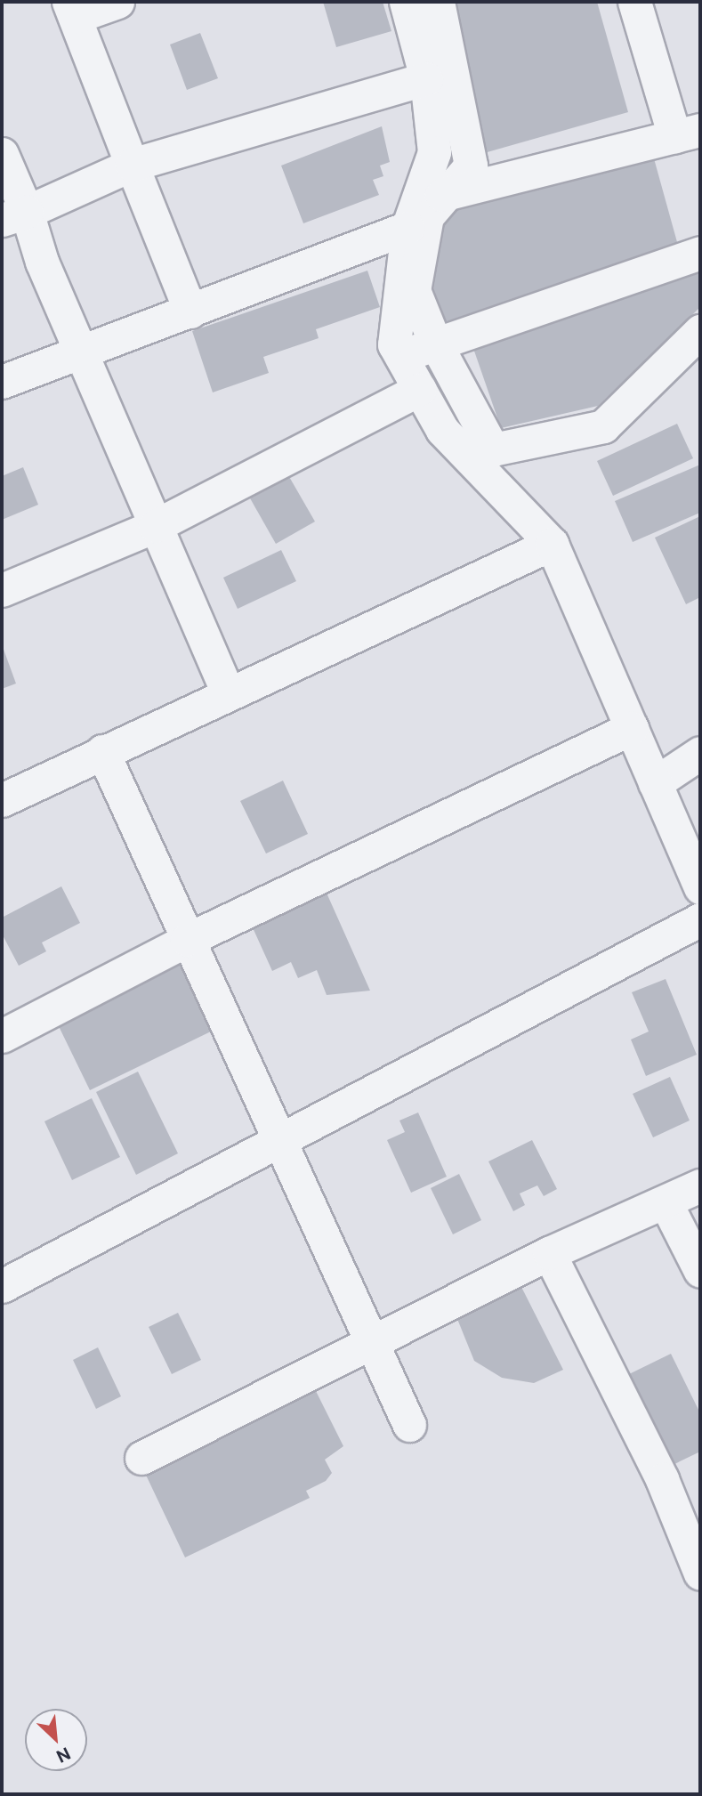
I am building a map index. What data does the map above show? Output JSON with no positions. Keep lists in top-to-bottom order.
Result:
{
  "north": "bottom right"
}
